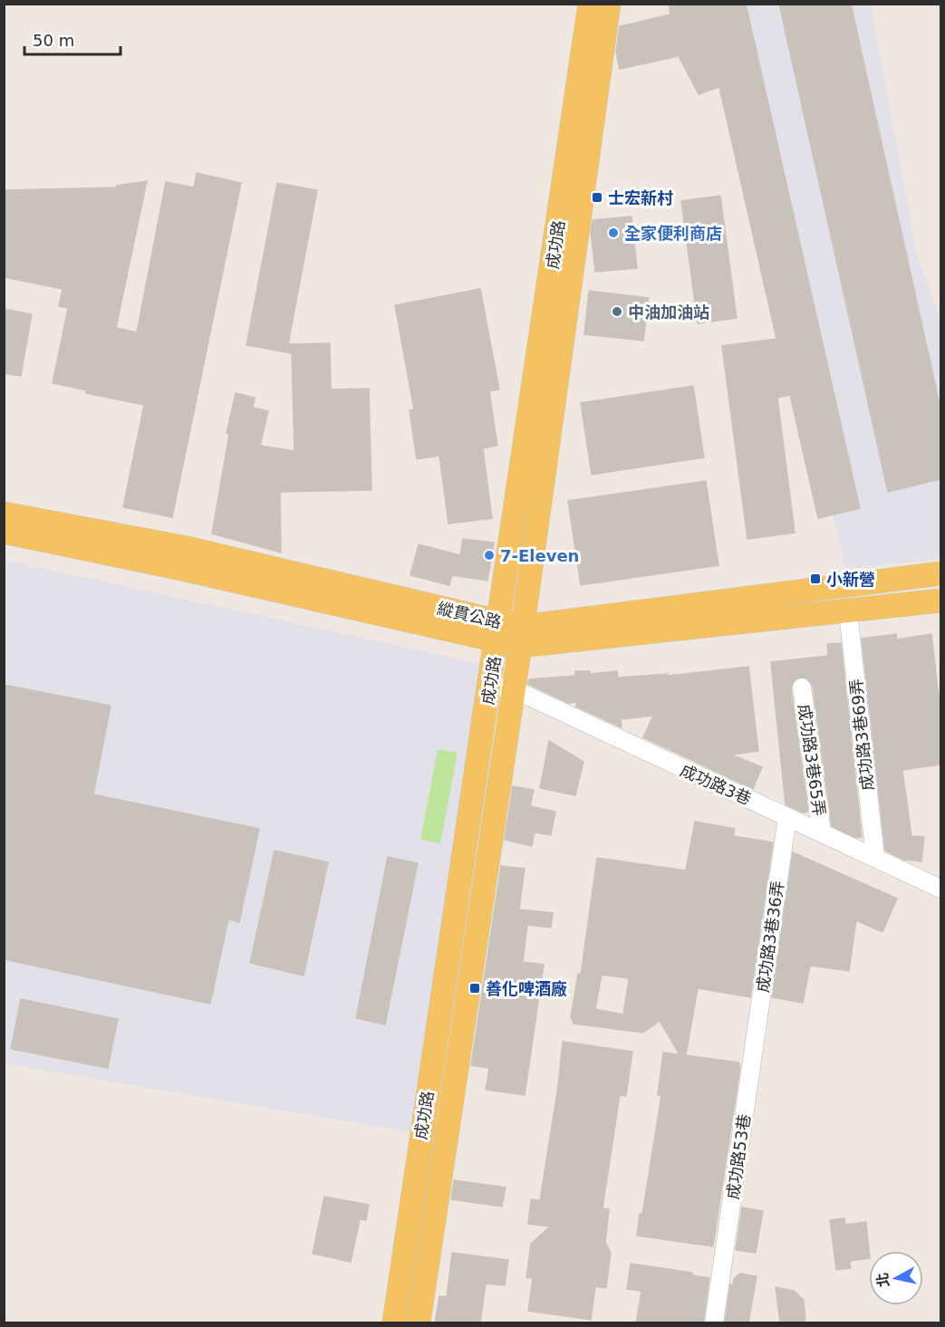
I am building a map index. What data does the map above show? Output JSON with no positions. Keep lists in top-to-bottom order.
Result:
{
  "streets": {
    "main road": ["成功路", "縱貫公路"],
    "street": [
      "成功路3巷69弄",
      "成功路3巷65弄",
      "成功路3巷",
      "成功路3巷36弄",
      "成功路53巷"
    ]
  },
  "crossings": [
    ["成功路", "縱貫公路"],
    ["成功路", "成功路3巷"],
    ["縱貫公路", "成功路3巷69弄"],
    ["成功路3巷69弄", "成功路3巷"],
    ["成功路3巷65弄", "成功路3巷"],
    ["成功路3巷", "成功路3巷36弄"],
    ["成功路3巷36弄", "成功路53巷"]
  ],
  "places": {
    "transit": ["士宏新村", "小新營", "善化啤酒廠"],
    "other": ["全家便利商店", "中油加油站", "7-Eleven"]
  },
  "scale_bar": "50 m",
  "north": "left"
}
